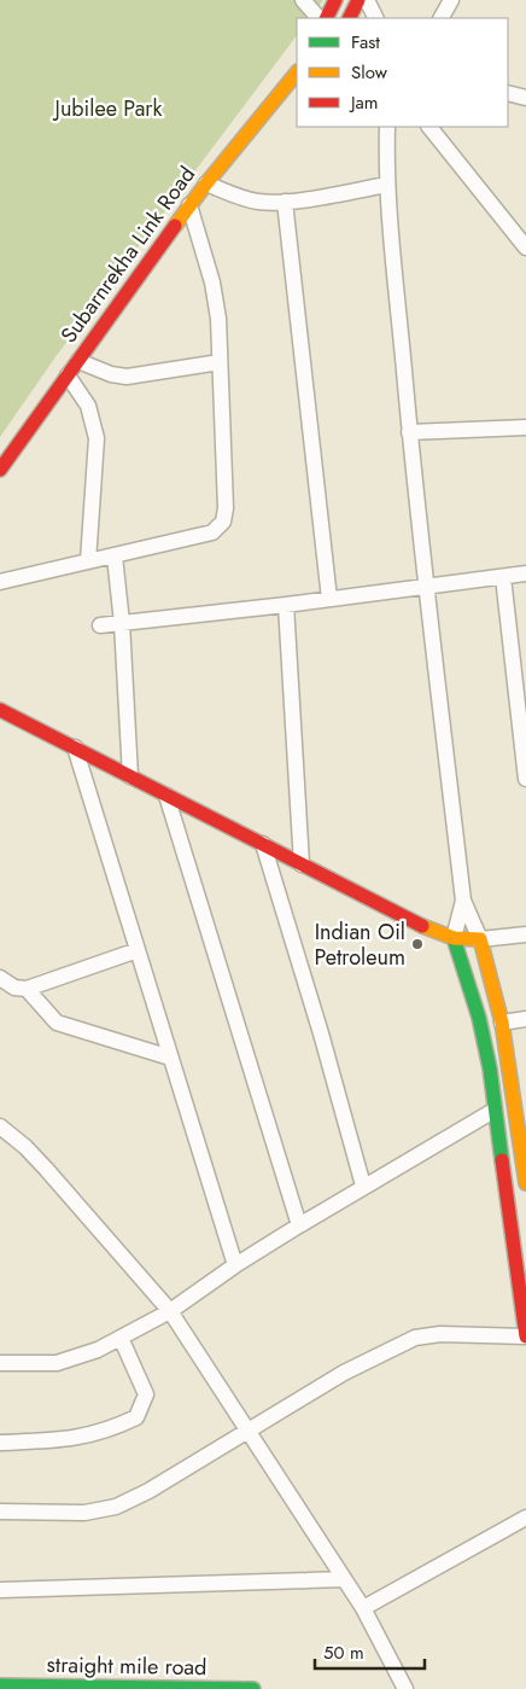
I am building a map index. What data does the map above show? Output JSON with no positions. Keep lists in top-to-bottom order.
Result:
{
  "streets": {
    "main road": ["Subarnrekha Link Road", "straight mile road"]
  },
  "parks": ["Jubilee Park"],
  "places": ["Indian Oil Petroleum"],
  "legend": ["Fast", "Slow", "Jam"],
  "scale_bar": "50 m"
}
